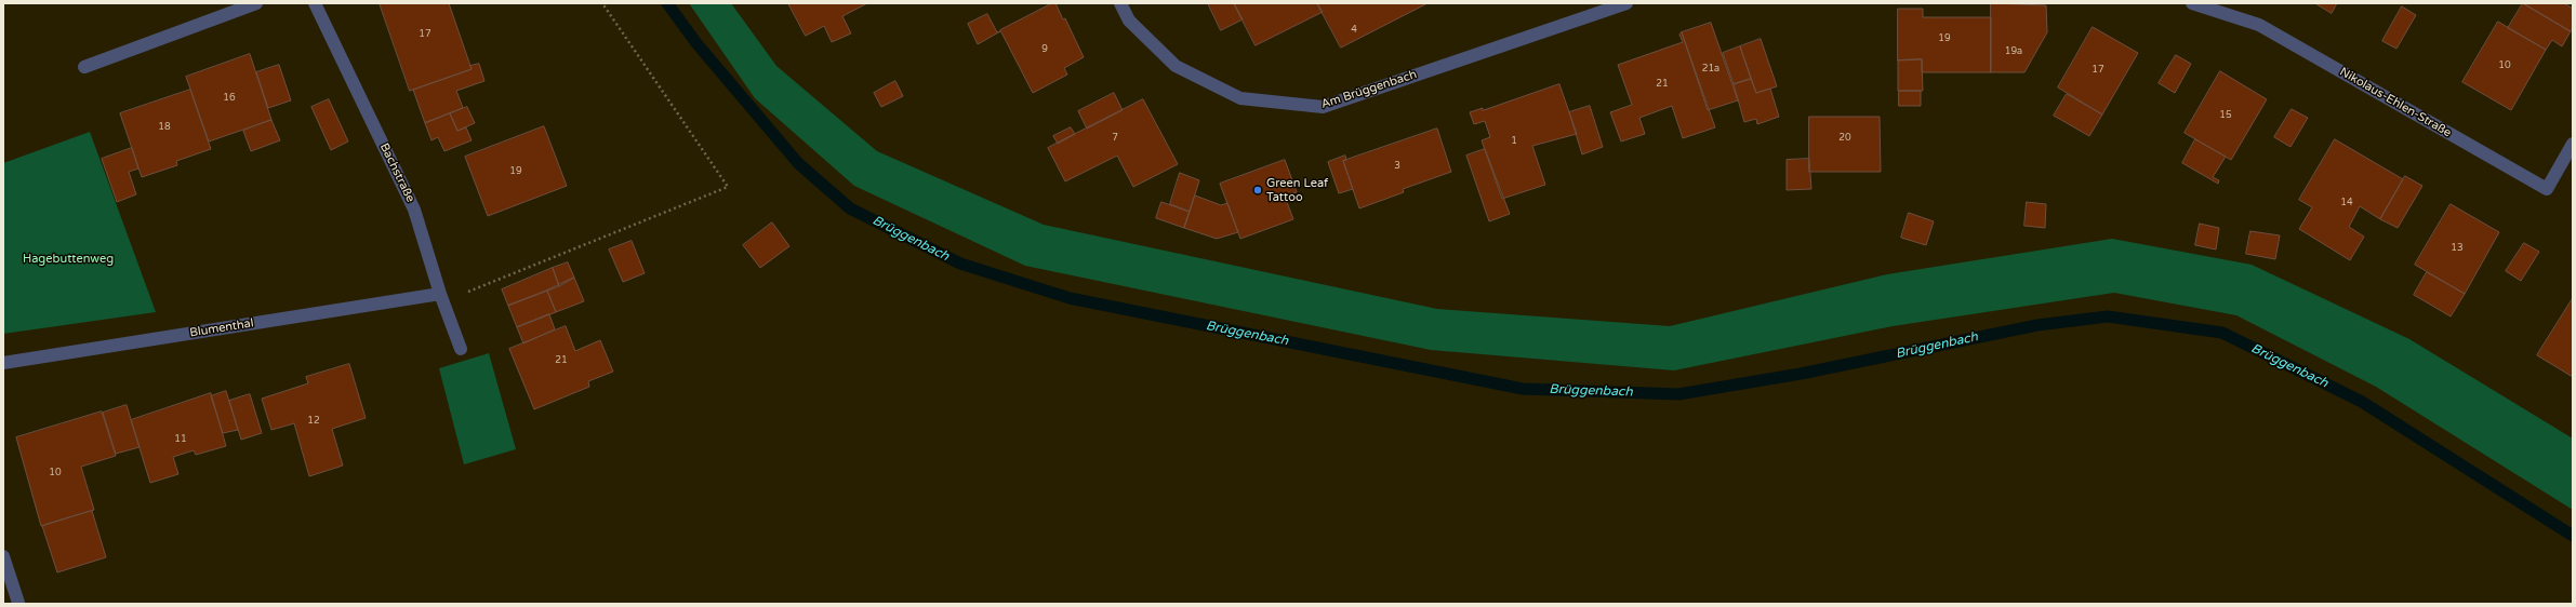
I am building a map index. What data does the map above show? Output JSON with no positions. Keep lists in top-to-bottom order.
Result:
{
  "streets": {
    "street": [
      "Am Brüggenbach",
      "Nikolaus-Ehlen-Straße",
      "Bachstraße",
      "Blumenthal"
    ]
  },
  "crossings": [
    ["Bachstraße", "Blumenthal"]
  ],
  "water": ["Brüggenbach"],
  "parks": ["Hagebuttenweg"],
  "places": ["Green Leaf Tattoo"],
  "house_numbers": [
    "4",
    "17",
    "19",
    "9",
    "19a",
    "10",
    "21a",
    "17",
    "21",
    "16",
    "15",
    "18",
    "7",
    "20",
    "1",
    "3",
    "19",
    "14",
    "13",
    "21",
    "12",
    "11",
    "10"
  ]
}
